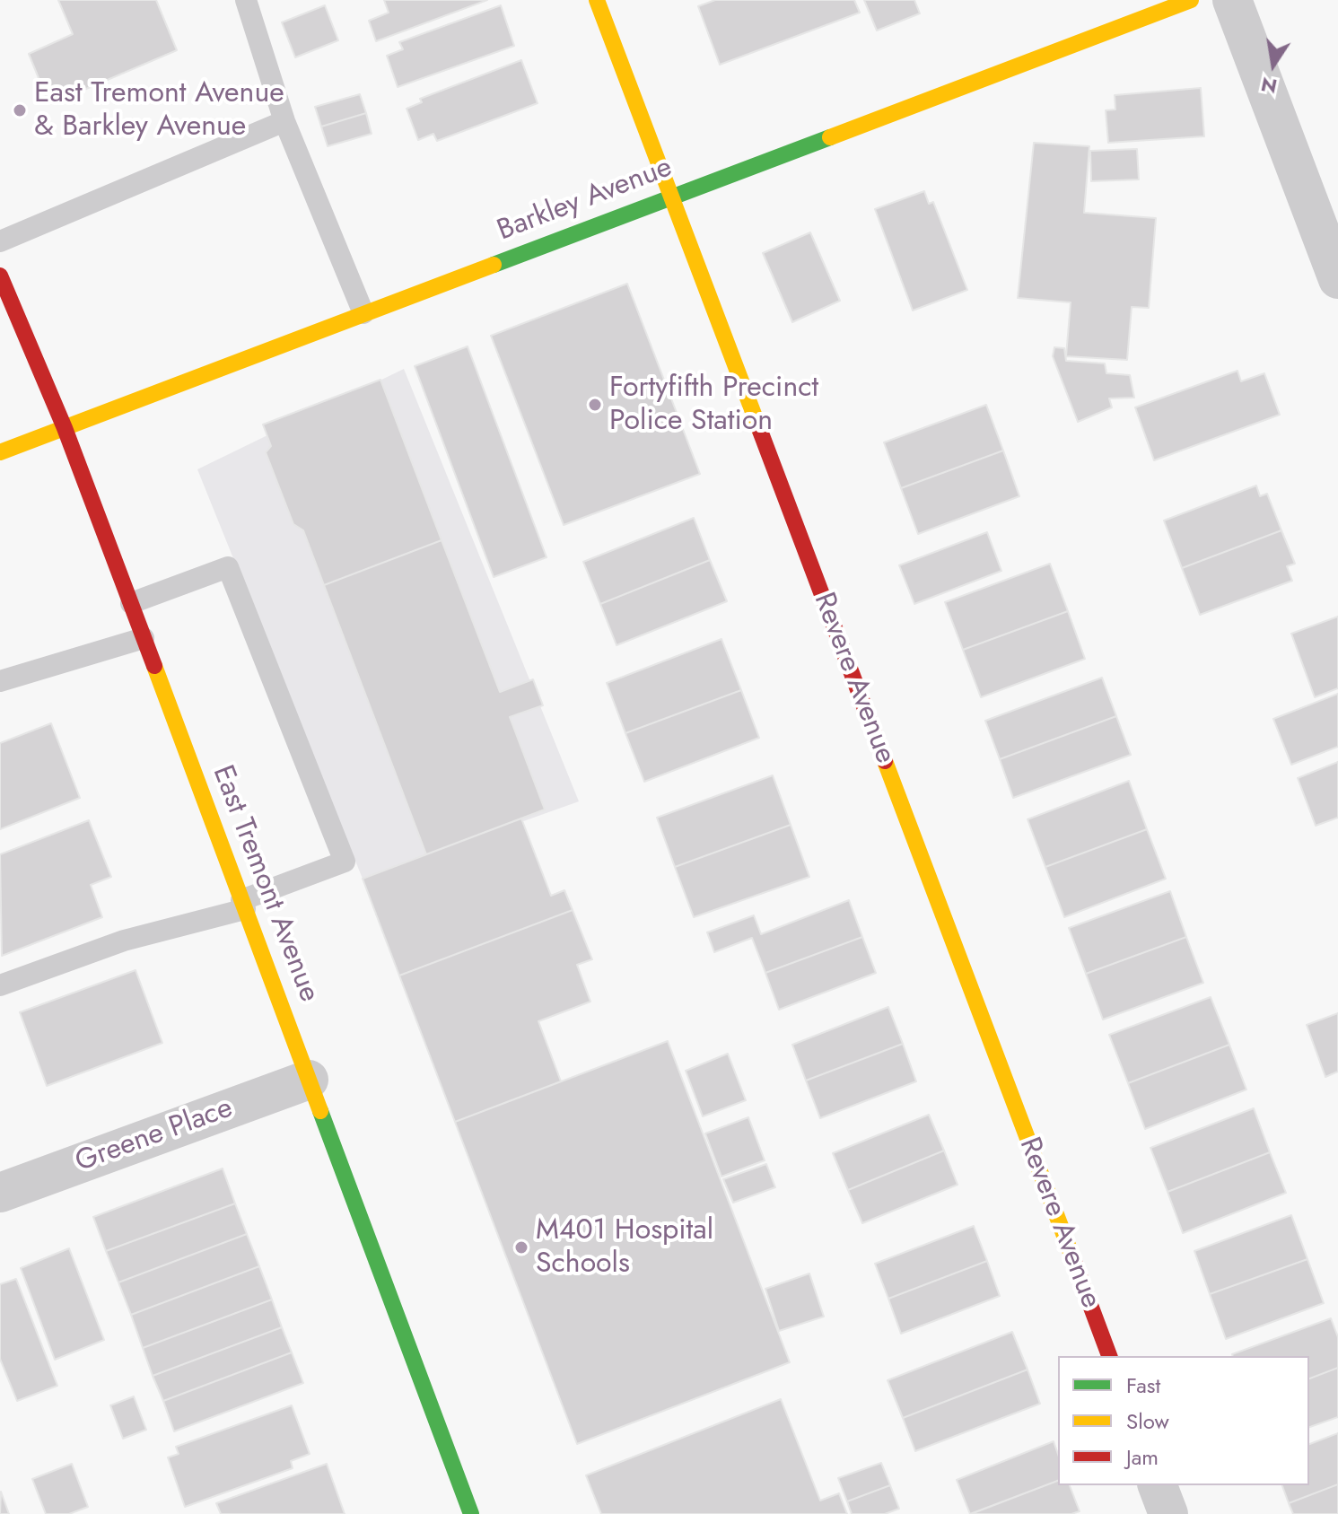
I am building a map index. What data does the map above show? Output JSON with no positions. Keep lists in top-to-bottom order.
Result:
{
  "streets": {
    "street": [
      "Barkley Avenue",
      "Revere Avenue",
      "East Tremont Avenue",
      "Greene Place"
    ]
  },
  "crossings": [
    ["Barkley Avenue", "Revere Avenue"],
    ["Barkley Avenue", "East Tremont Avenue"],
    ["East Tremont Avenue", "Greene Place"]
  ],
  "places": ["East Tremont Avenue & Barkley Avenue", "Fortyfifth Precinct Police Station", "M401 Hospital Schools"],
  "legend": ["Fast", "Slow", "Jam"],
  "north": "bottom"
}
